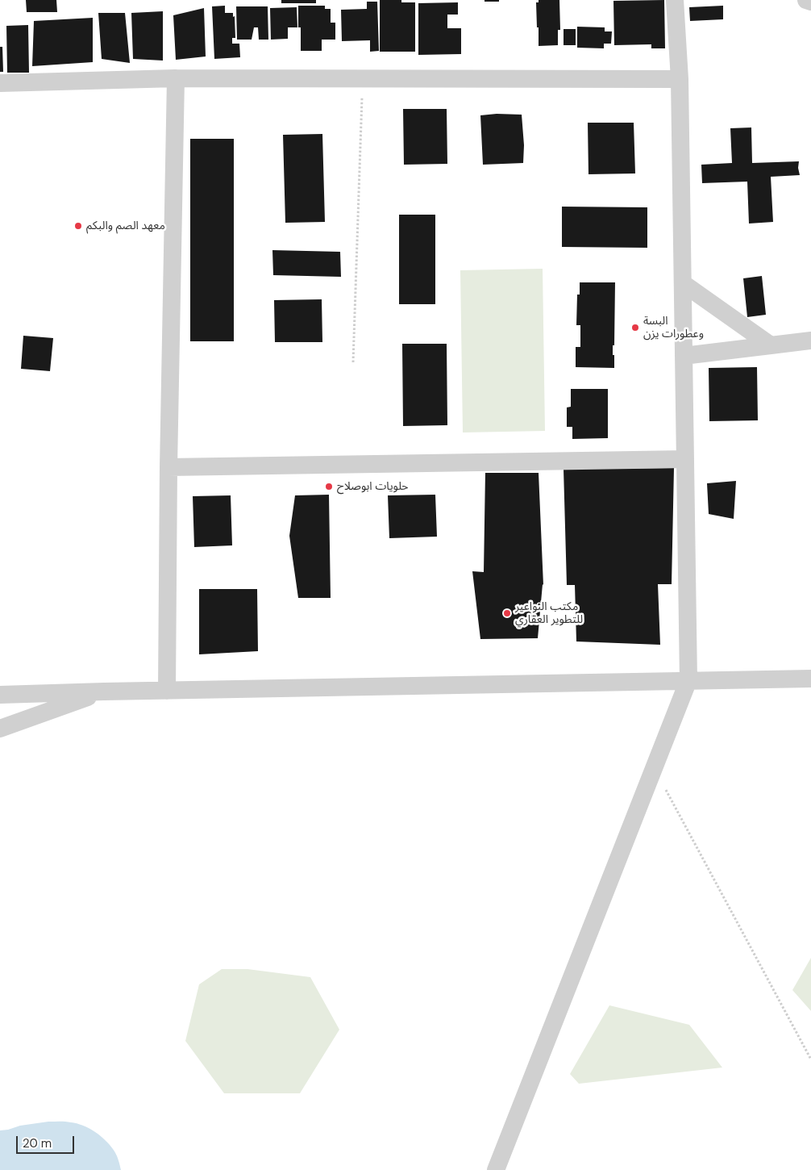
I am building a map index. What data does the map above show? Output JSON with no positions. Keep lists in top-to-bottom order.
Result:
{
  "places": [
    "معهد الصم والبكم",
    "البسة وعطورات يزن",
    "حلويات ابوصلاح",
    "مكتب النواعير للتطوير العقاري"
  ],
  "scale_bar": "20 m"
}
